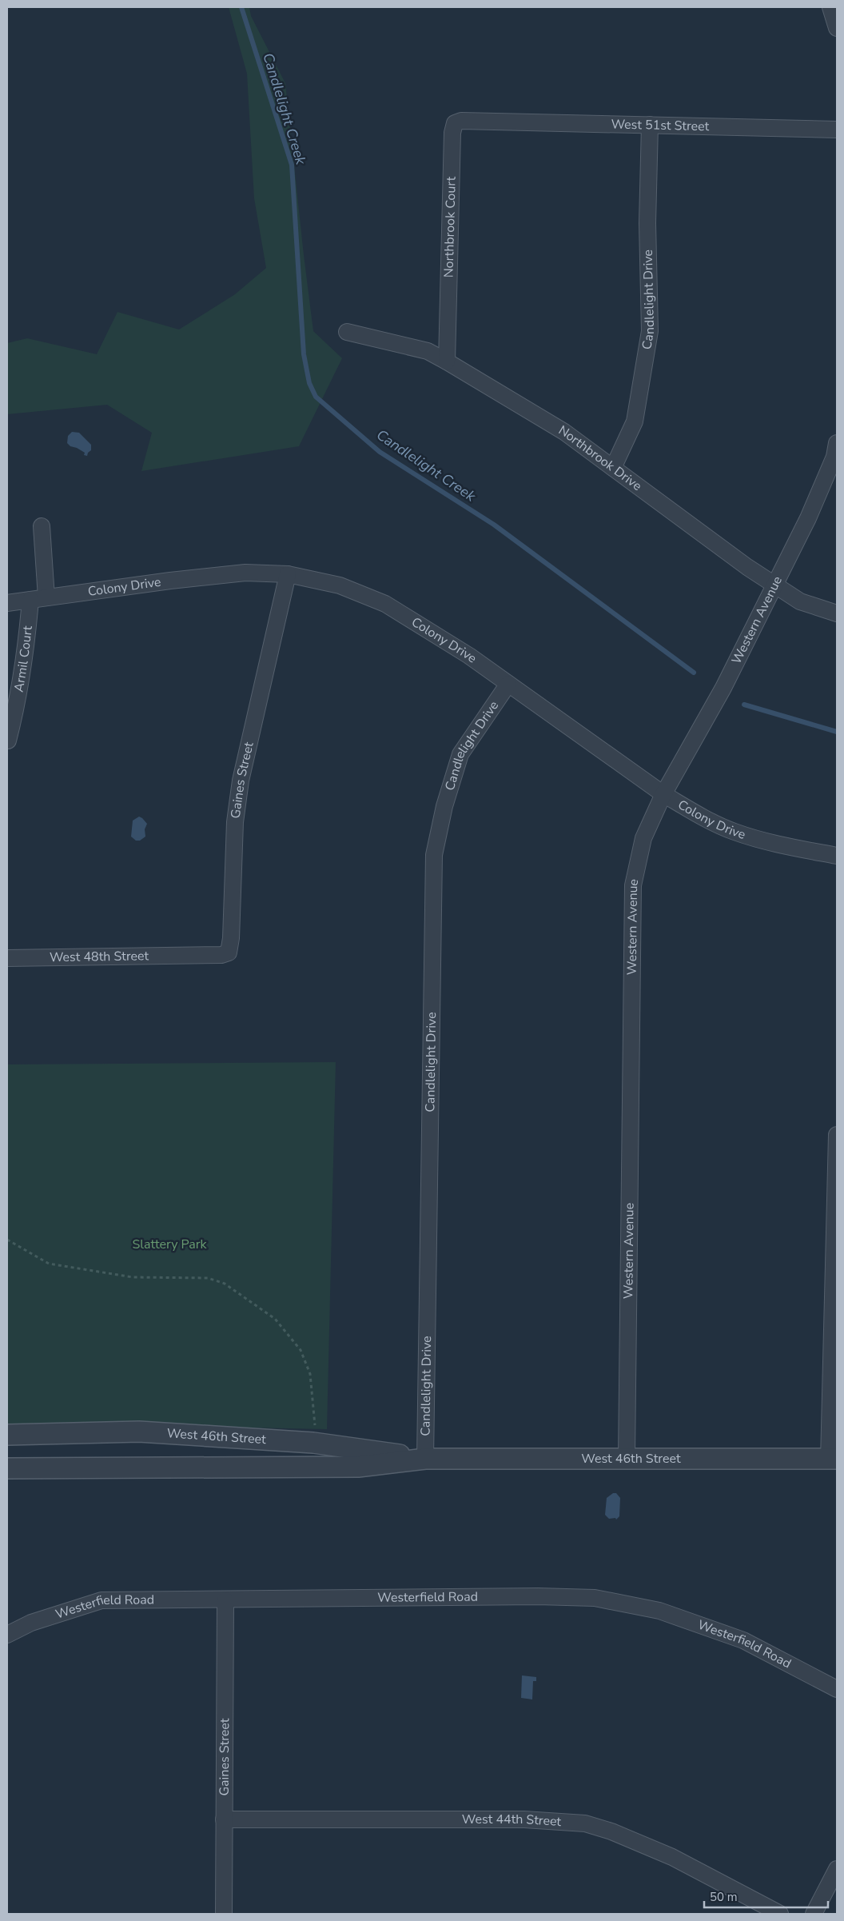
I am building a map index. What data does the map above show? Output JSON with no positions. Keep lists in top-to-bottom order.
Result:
{
  "streets": {
    "street": [
      "West 51st Street",
      "Northbrook Court",
      "Candlelight Drive",
      "Northbrook Drive",
      "Colony Drive",
      "Western Avenue",
      "Armil Court",
      "Gaines Street",
      "West 48th Street",
      "West 46th Street",
      "Westerfield Road",
      "West 44th Street"
    ]
  },
  "crossings": [
    ["West 51st Street", "Northbrook Court"],
    ["West 51st Street", "Candlelight Drive"],
    ["Northbrook Court", "Northbrook Drive"],
    ["Candlelight Drive", "Northbrook Drive"],
    ["Candlelight Drive", "Colony Drive"],
    ["Candlelight Drive", "West 46th Street"],
    ["Northbrook Drive", "Western Avenue"],
    ["Colony Drive", "Western Avenue"],
    ["Colony Drive", "Armil Court"],
    ["Colony Drive", "Gaines Street"],
    ["Western Avenue", "West 46th Street"],
    ["Gaines Street", "West 48th Street"],
    ["Gaines Street", "Westerfield Road"],
    ["Gaines Street", "West 44th Street"]
  ],
  "water": ["Candlelight Creek"],
  "parks": ["Slattery Park"],
  "scale_bar": "50 m"
}
